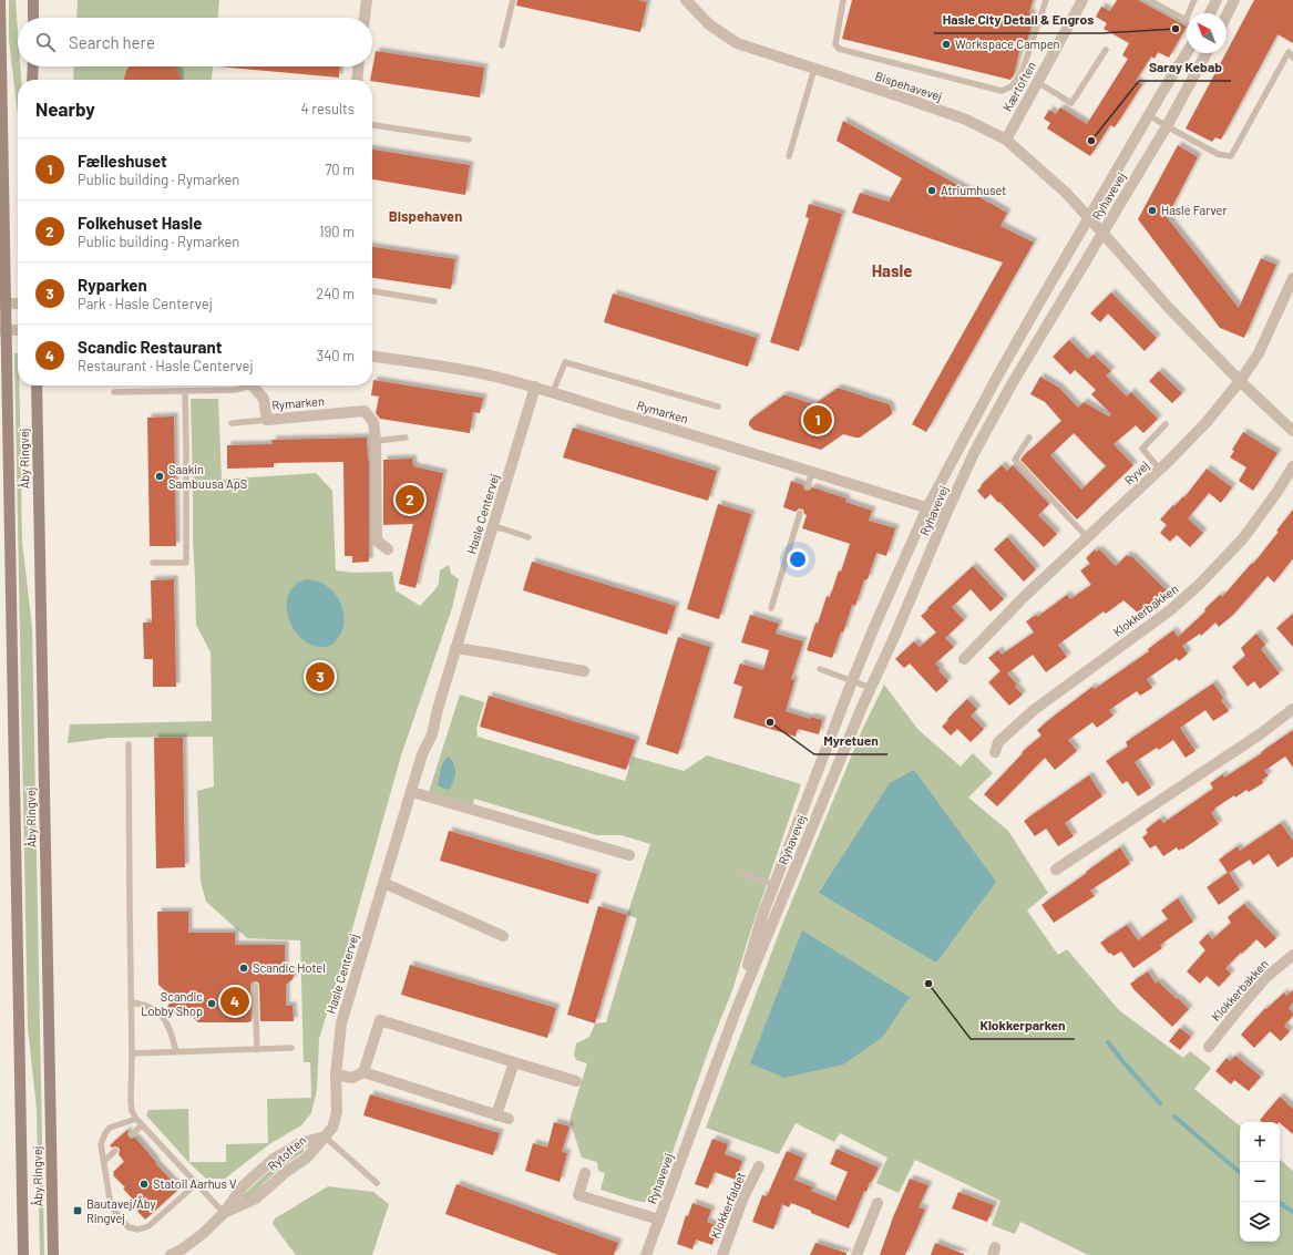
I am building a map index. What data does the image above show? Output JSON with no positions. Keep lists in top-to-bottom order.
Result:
{
  "streets": {
    "main road": ["Åby Ringvej"],
    "street": [
      "Bispehavevej",
      "Kærtoften",
      "Ryhavevej",
      "Rymarken",
      "Ryvej",
      "Hasle Centervej",
      "Klokkerbakken",
      "Rytoften",
      "Klokkerfaldet"
    ]
  },
  "crossings": [
    ["Bispehavevej", "Kærtoften"],
    ["Bispehavevej", "Ryhavevej"],
    ["Ryhavevej", "Rymarken"],
    ["Rymarken", "Hasle Centervej"],
    ["Hasle Centervej", "Rytoften"]
  ],
  "districts": ["Bispehaven", "Hasle"],
  "places": {
    "other": [
      "Hasle City Detail & Engros",
      "Workspace Campen",
      "Saray Kebab",
      "Atriumhuset",
      "Hasle Farver",
      "Saakin Sambuusa ApS",
      "Myretuen",
      "Scandic Hotel",
      "Klokkerparken",
      "Scandic Lobby Shop",
      "Statoil Aarhus V"
    ],
    "transit": ["Bautavej/Åby Ringvej"]
  },
  "north": "top left",
  "page": {
    "search": "Search here",
    "heading": ["Nearby", "4 results"],
    "list": [
      {
        "mark": "1",
        "name": "Fælleshuset",
        "note": "Public building · Rymarken",
        "value": "70 m"
      },
      {
        "mark": "2",
        "name": "Folkehuset Hasle",
        "note": "Public building · Rymarken",
        "value": "190 m"
      },
      {
        "mark": "3",
        "name": "Ryparken",
        "note": "Park · Hasle Centervej",
        "value": "240 m"
      },
      {
        "mark": "4",
        "name": "Scandic Restaurant",
        "note": "Restaurant · Hasle Centervej",
        "value": "340 m"
      }
    ],
    "pins": [
      "1",
      "2",
      "3",
      "4"
    ],
    "map_buttons": ["+", "−"]
  }
}
